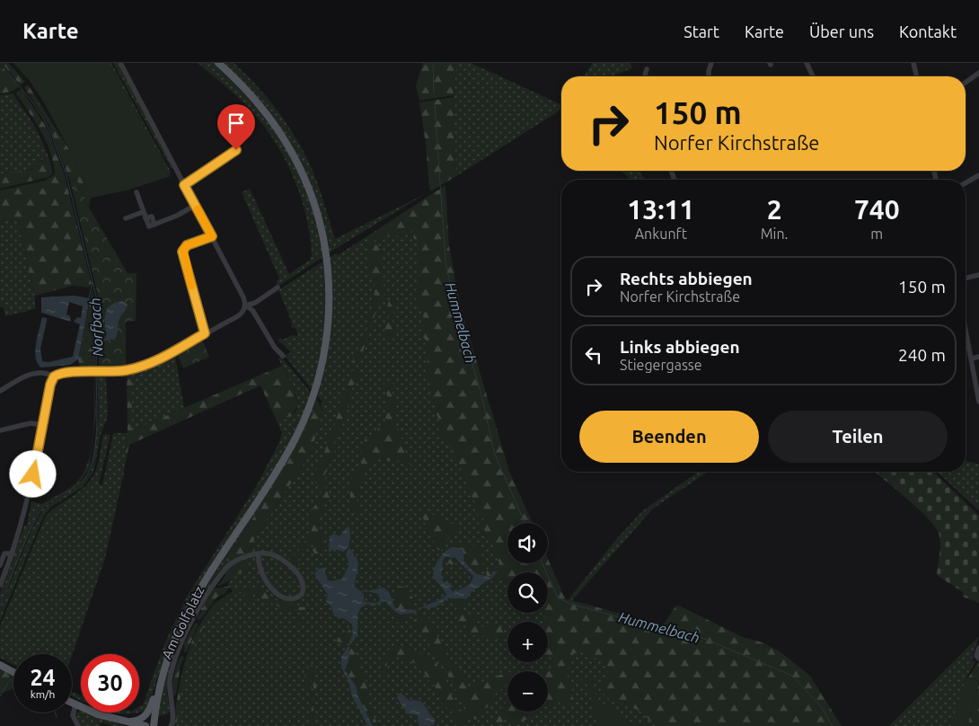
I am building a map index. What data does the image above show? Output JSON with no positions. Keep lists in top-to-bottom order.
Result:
{
  "streets": {
    "street": ["Am Golfplatz"]
  },
  "water": ["Hummelbach", "Norfbach"],
  "page": {
    "header": "Karte",
    "nav": [
      "Start",
      "Karte",
      "Über uns",
      "Kontakt"
    ],
    "turn": ["150 m", "Norfer Kirchstraße"],
    "eta": [
      "13:11",
      "Ankunft",
      "2",
      "Min.",
      "740",
      "m"
    ],
    "list": [
      {
        "name": "Rechts abbiegen",
        "note": "Norfer Kirchstraße",
        "value": "150 m"
      },
      {
        "name": "Links abbiegen",
        "note": "Stiegergasse",
        "value": "240 m"
      }
    ],
    "buttons": ["Beenden", "Teilen"],
    "map_buttons": ["+", "−"],
    "speed": "24 km/h",
    "limit": "30"
  }
}
